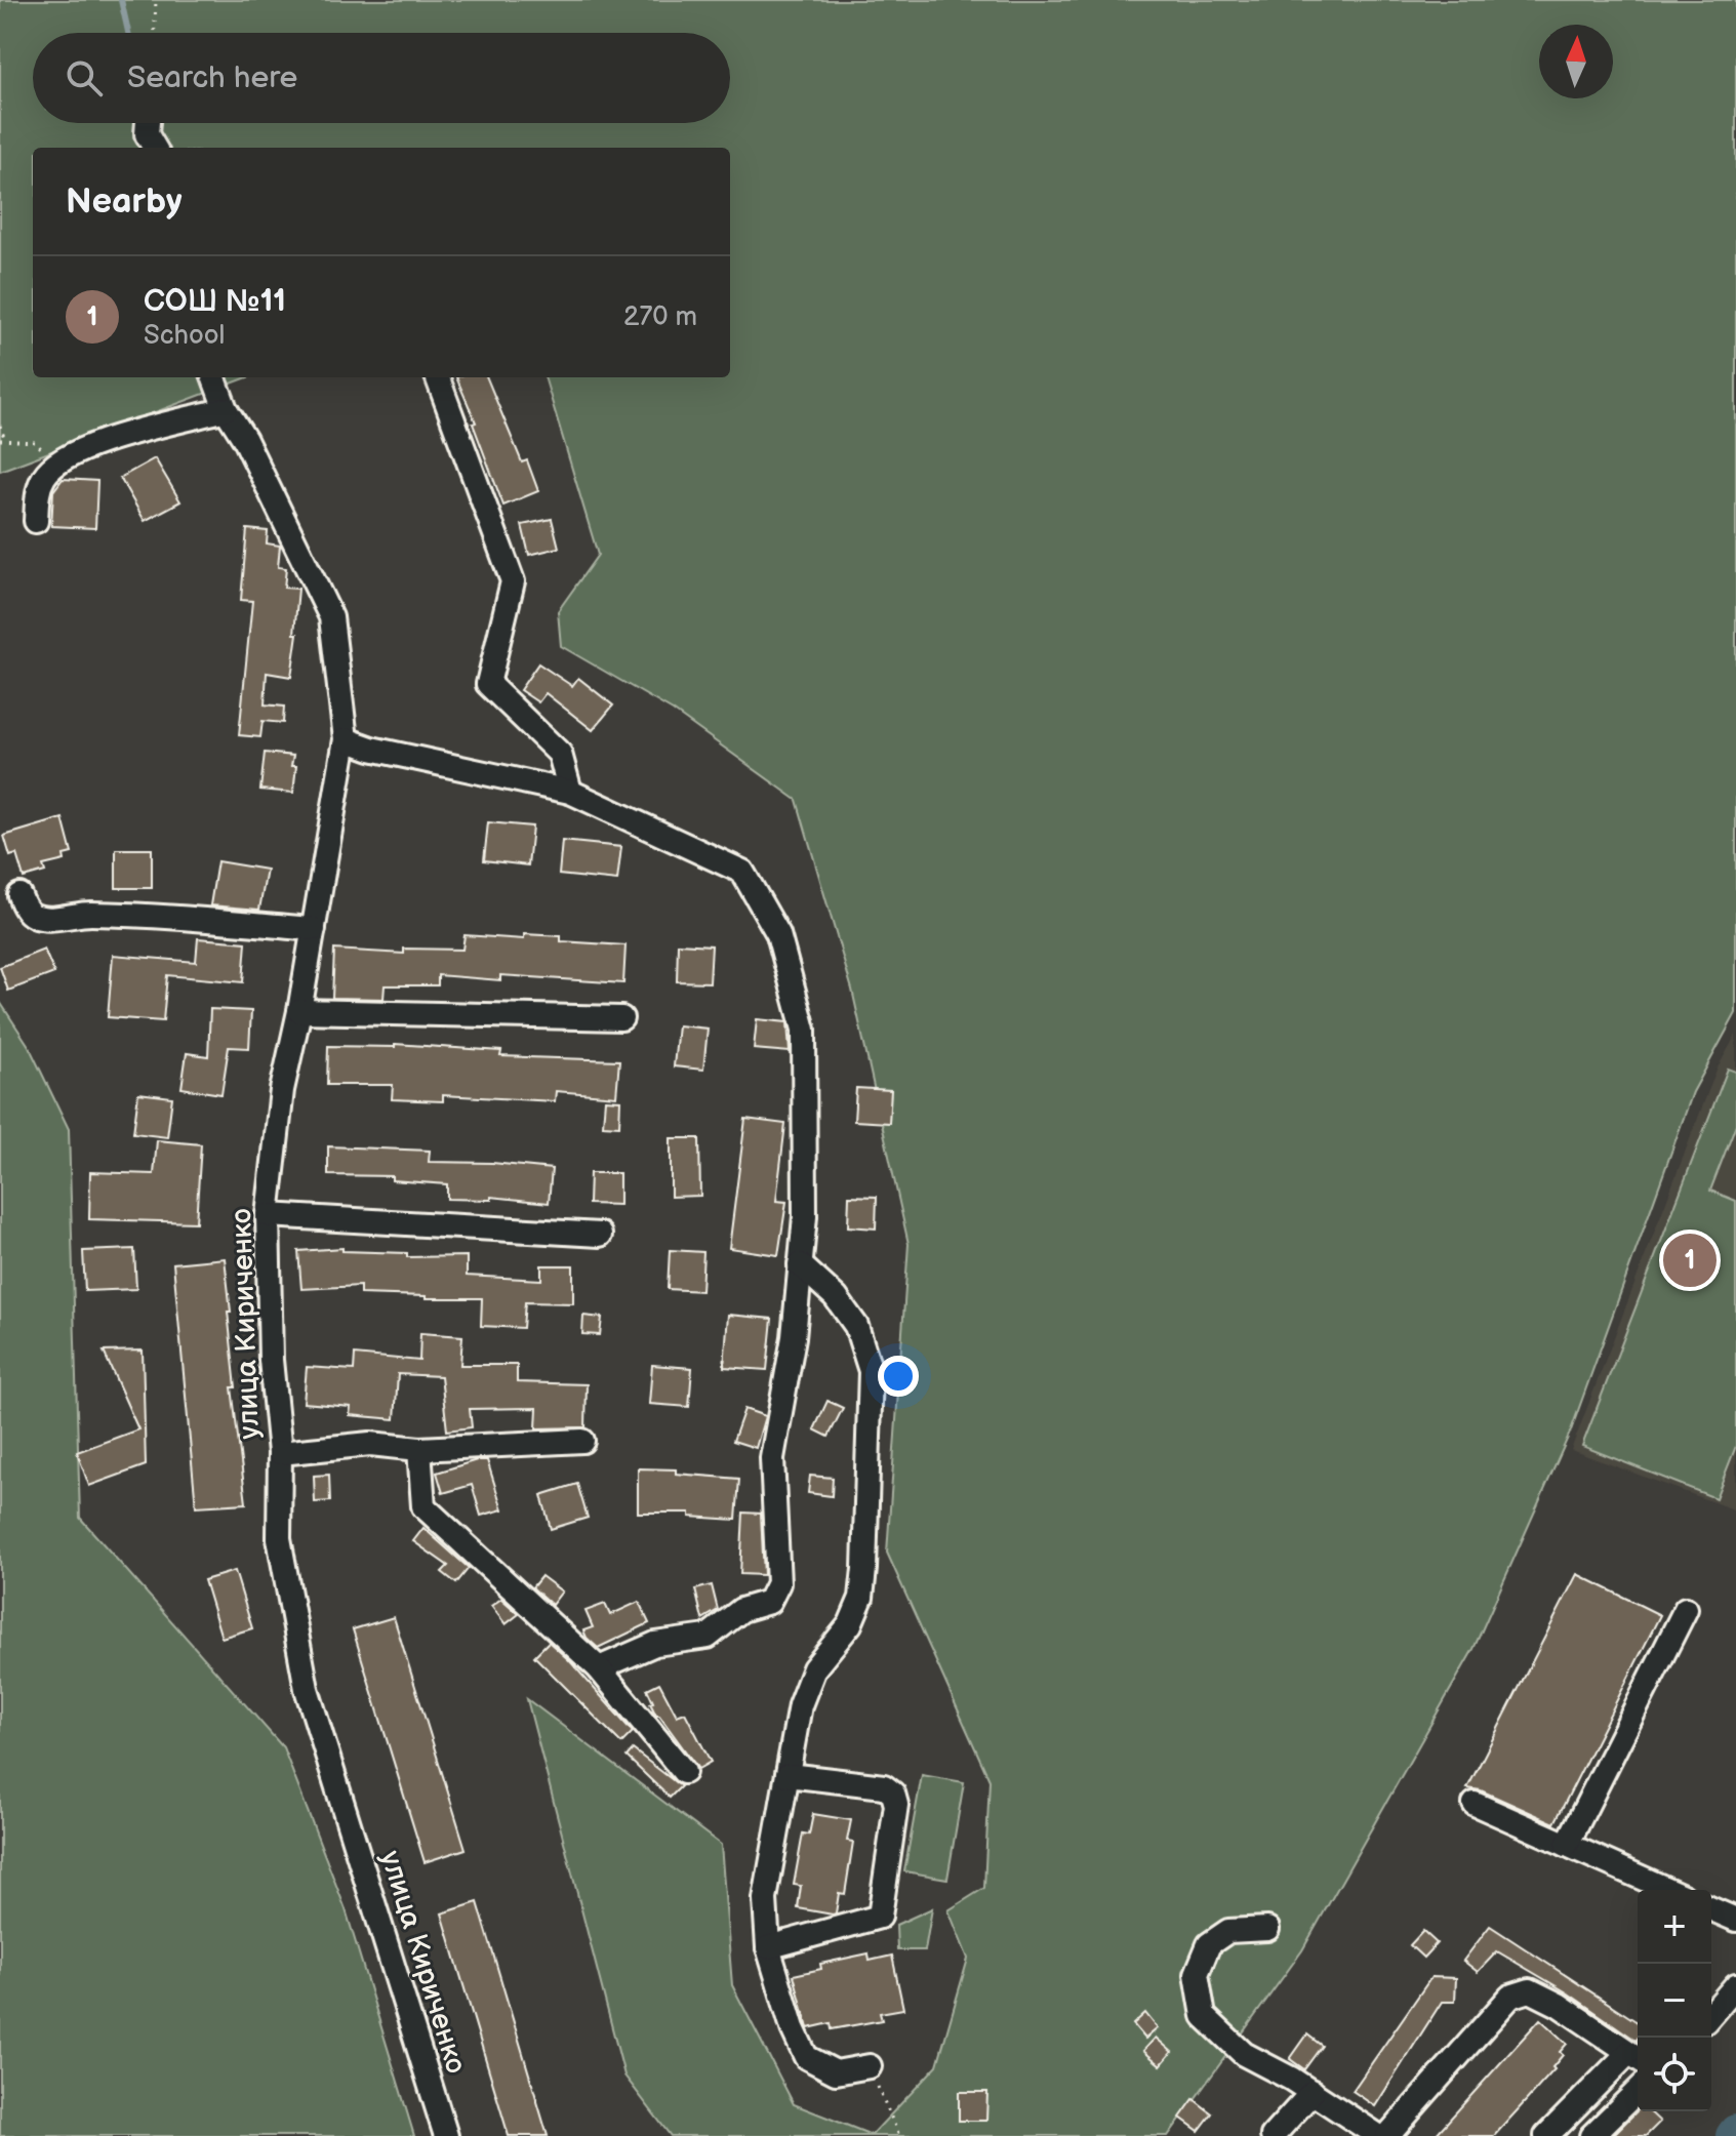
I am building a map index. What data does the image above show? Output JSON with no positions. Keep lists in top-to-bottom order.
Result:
{
  "streets": {
    "street": ["улица Кириченко"]
  },
  "north": "top",
  "page": {
    "search": "Search here",
    "heading": "Nearby",
    "list": [
      {
        "mark": "1",
        "name": "СОШ №11",
        "note": "School",
        "value": "270 m"
      }
    ],
    "pins": "1",
    "map_buttons": ["+", "−"]
  }
}
